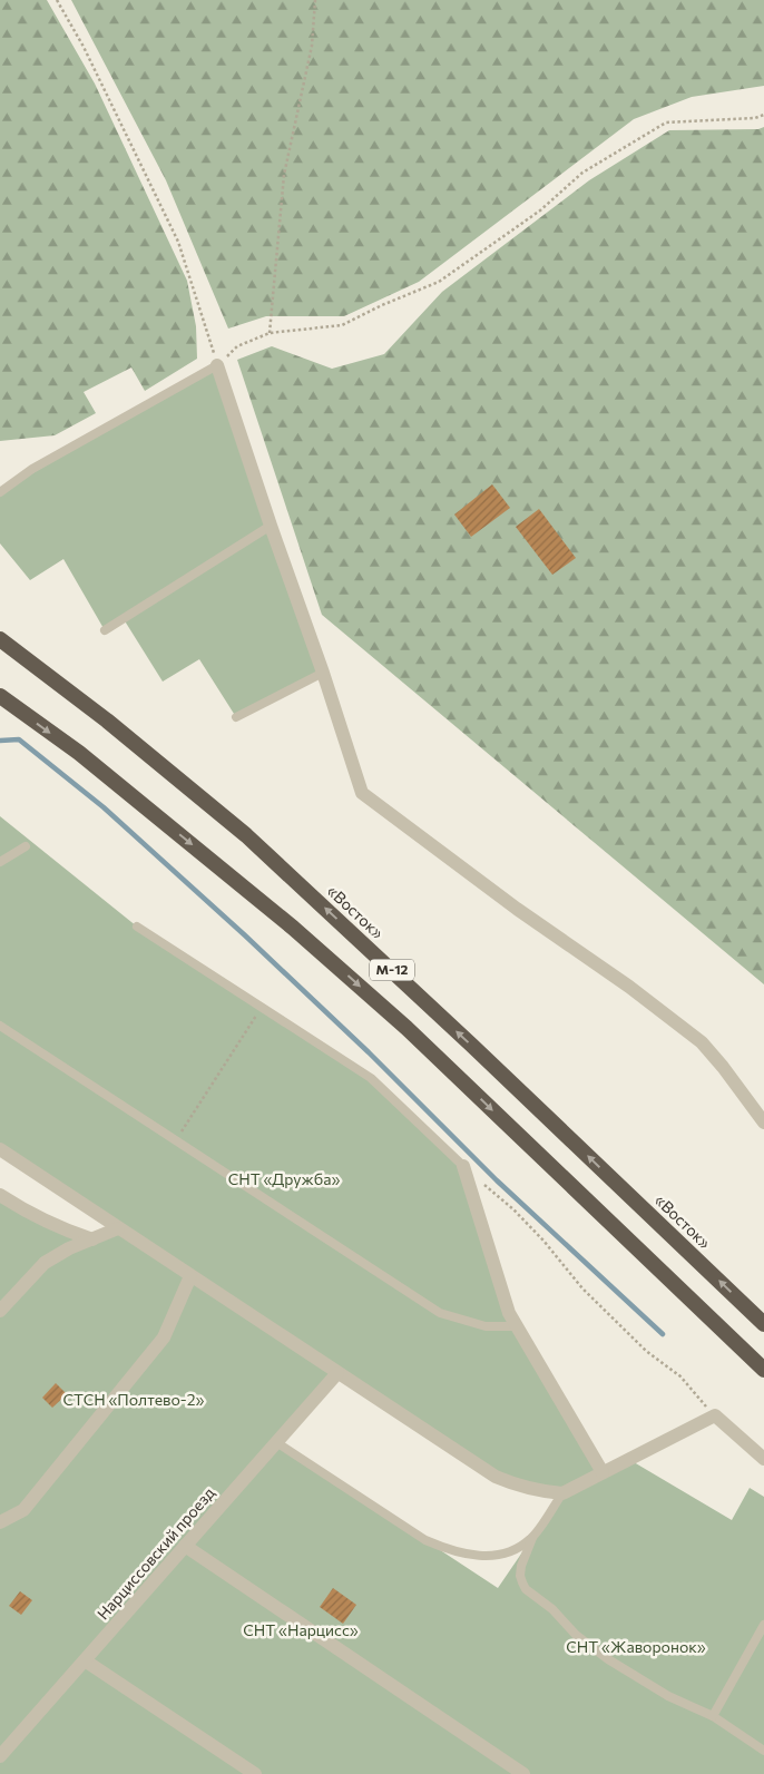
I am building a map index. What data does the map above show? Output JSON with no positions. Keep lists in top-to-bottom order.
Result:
{
  "streets": {
    "highway": ["«Восток»", "М-12"],
    "street": ["Нарциссовский проезд"]
  },
  "parks": [
    "СНТ «Дружба»",
    "СТСН «Полтево-2»",
    "СНТ «Нарцисс»",
    "СНТ «Жаворонок»"
  ]
}
